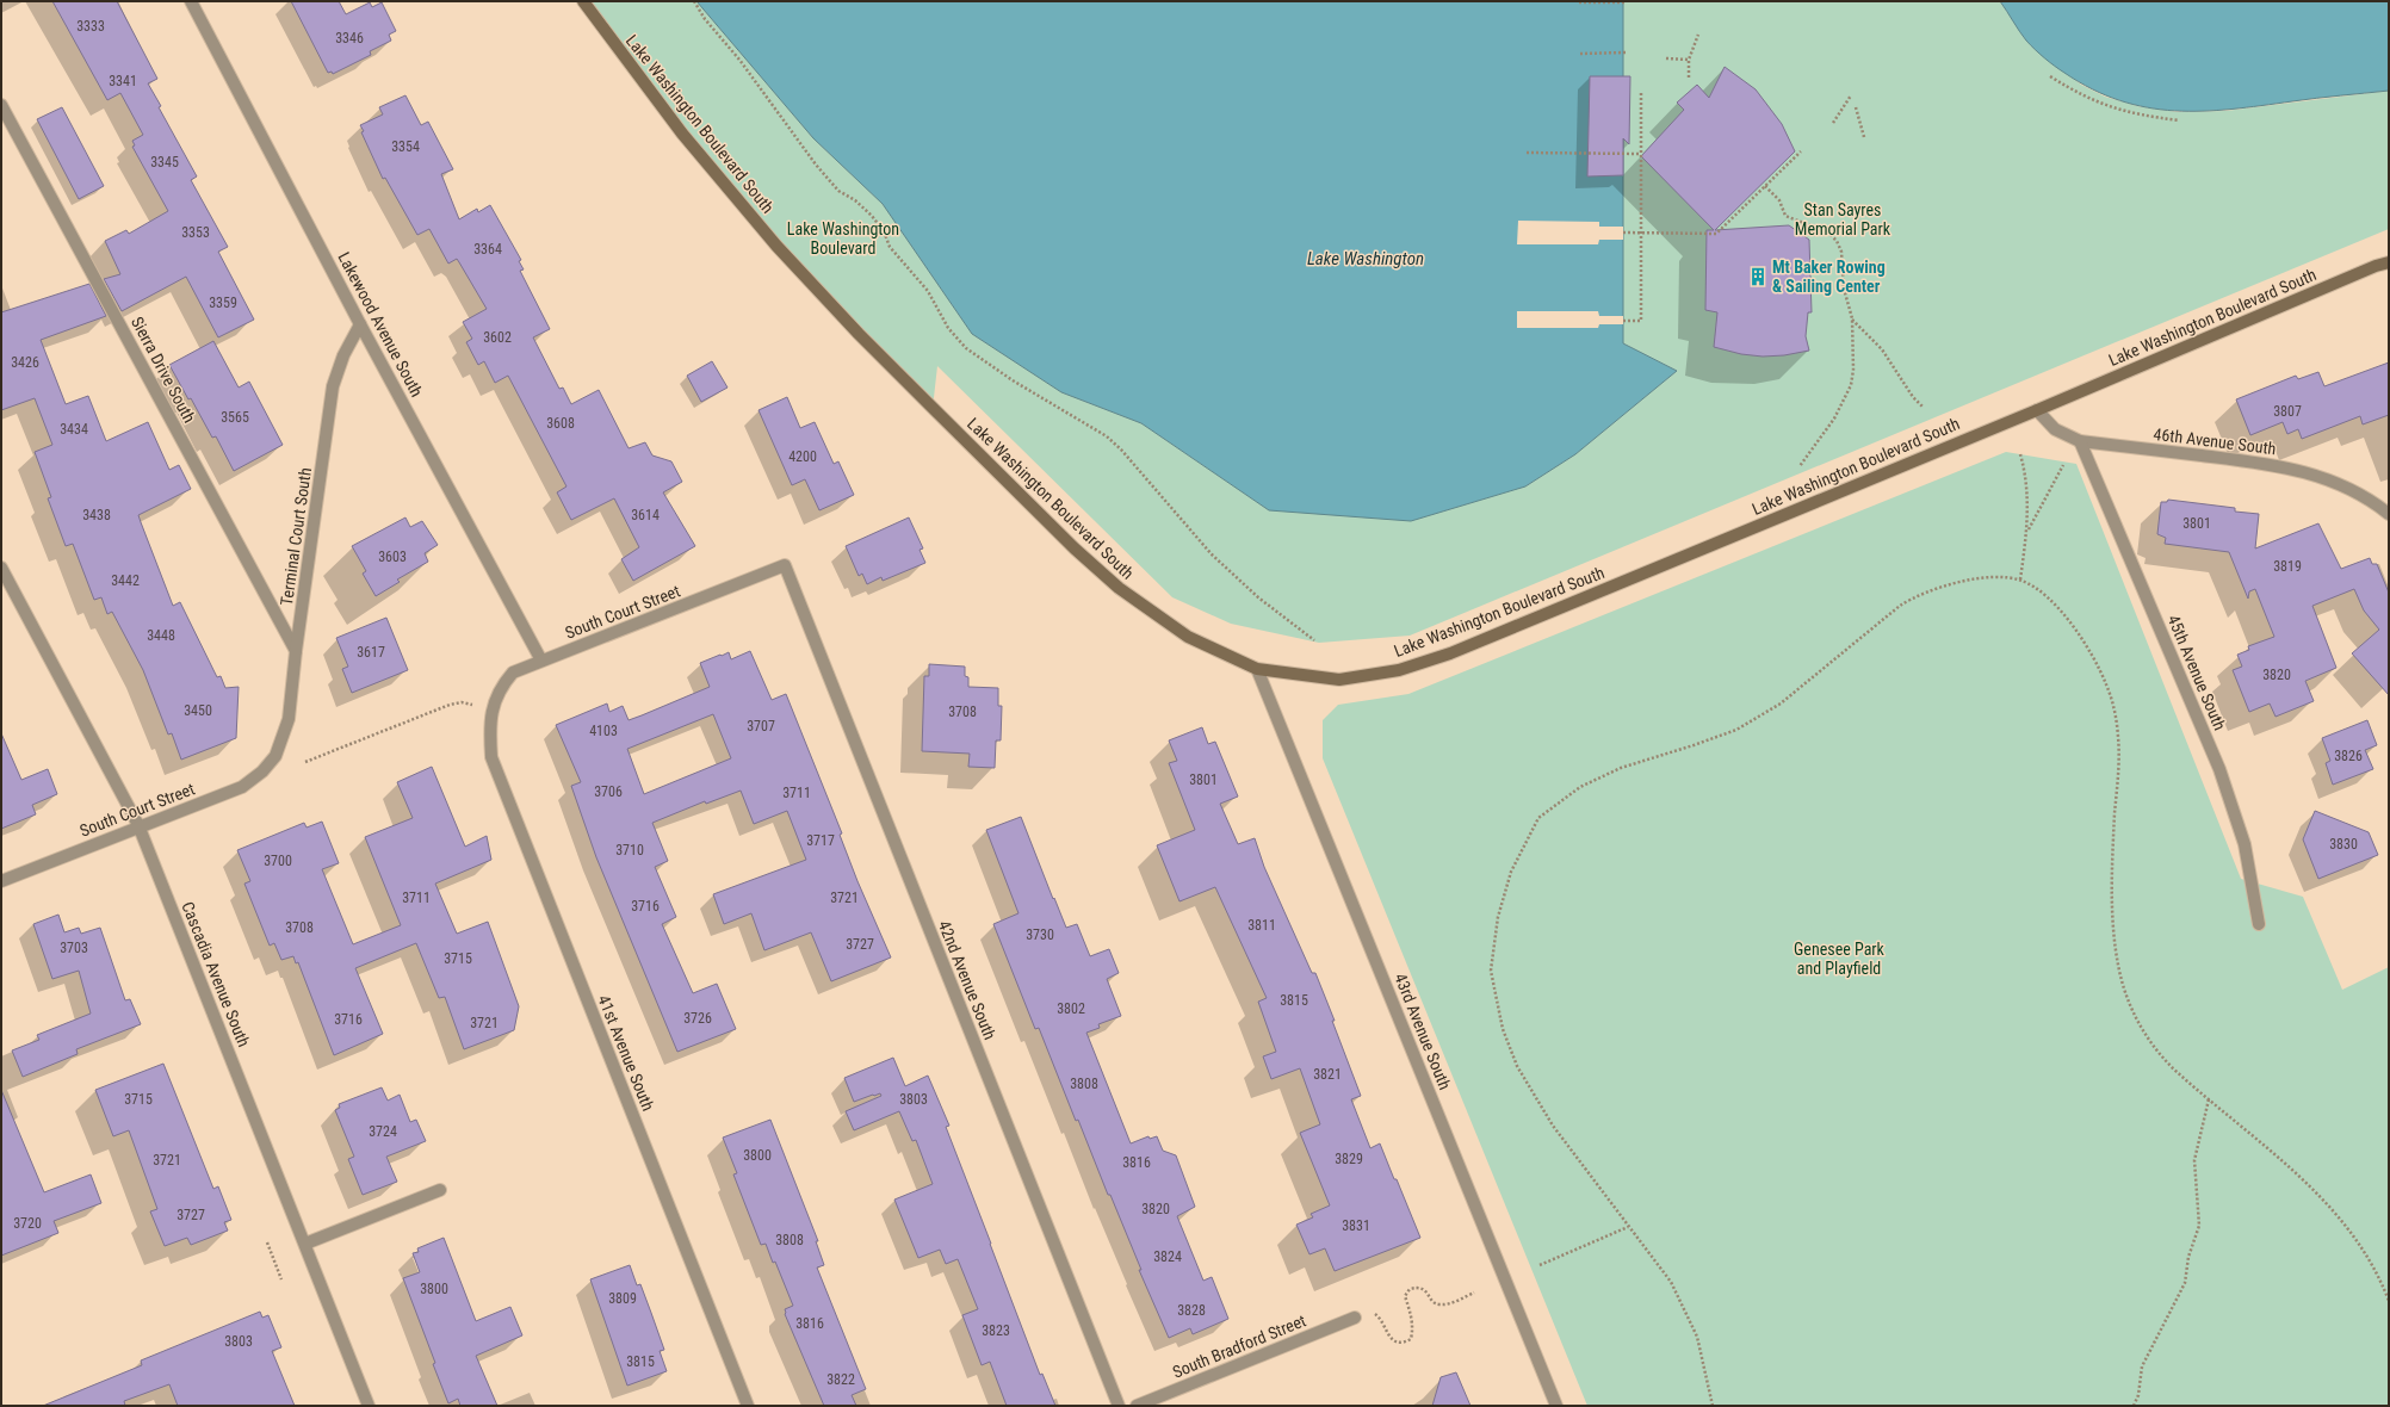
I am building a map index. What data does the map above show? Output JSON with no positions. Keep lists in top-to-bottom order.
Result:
{
  "streets": {
    "main road": ["Lake Washington Boulevard South"],
    "street": [
      "Lakewood Avenue South",
      "Sierra Drive South",
      "46th Avenue South",
      "Terminal Court South",
      "South Court Street",
      "45th Avenue South",
      "Cascadia Avenue South",
      "42nd Avenue South",
      "43rd Avenue South",
      "41st Avenue South",
      "South Bradford Street"
    ]
  },
  "crossings": [
    ["Lake Washington Boulevard South", "46th Avenue South"],
    ["Lake Washington Boulevard South", "43rd Avenue South"],
    ["Lakewood Avenue South", "Terminal Court South"],
    ["Lakewood Avenue South", "South Court Street"],
    ["Sierra Drive South", "Terminal Court South"],
    ["46th Avenue South", "45th Avenue South"],
    ["Terminal Court South", "South Court Street"],
    ["South Court Street", "Cascadia Avenue South"],
    ["South Court Street", "42nd Avenue South"],
    ["South Court Street", "41st Avenue South"]
  ],
  "water": ["Lake Washington"],
  "parks": ["Stan Sayres Memorial Park", "Lake Washington Boulevard", "Genesee Park and Playfield"],
  "places": {
    "building": ["Mt Baker Rowing & Sailing Center"]
  },
  "house_numbers": [
    "3333",
    "3346",
    "3341",
    "3354",
    "3345",
    "3353",
    "3364",
    "3359",
    "3602",
    "3426",
    "3807",
    "3565",
    "3608",
    "3434",
    "4200",
    "3438",
    "3614",
    "3801",
    "3603",
    "3819",
    "3442",
    "3448",
    "3617",
    "3820",
    "3450",
    "3708",
    "3707",
    "4103",
    "3826",
    "3801",
    "3706",
    "3711",
    "3717",
    "3830",
    "3710",
    "3700",
    "3711",
    "3721",
    "3716",
    "3811",
    "3708",
    "3730",
    "3727",
    "3703",
    "3715",
    "3815",
    "3802",
    "3726",
    "3716",
    "3721",
    "3821",
    "3808",
    "3715",
    "3803",
    "3724",
    "3800",
    "3829",
    "3721",
    "3816",
    "3820",
    "3727",
    "3720",
    "3831",
    "3808",
    "3824",
    "3800",
    "3809",
    "3828",
    "3816",
    "3823",
    "3803",
    "3815",
    "3822"
  ]
}
